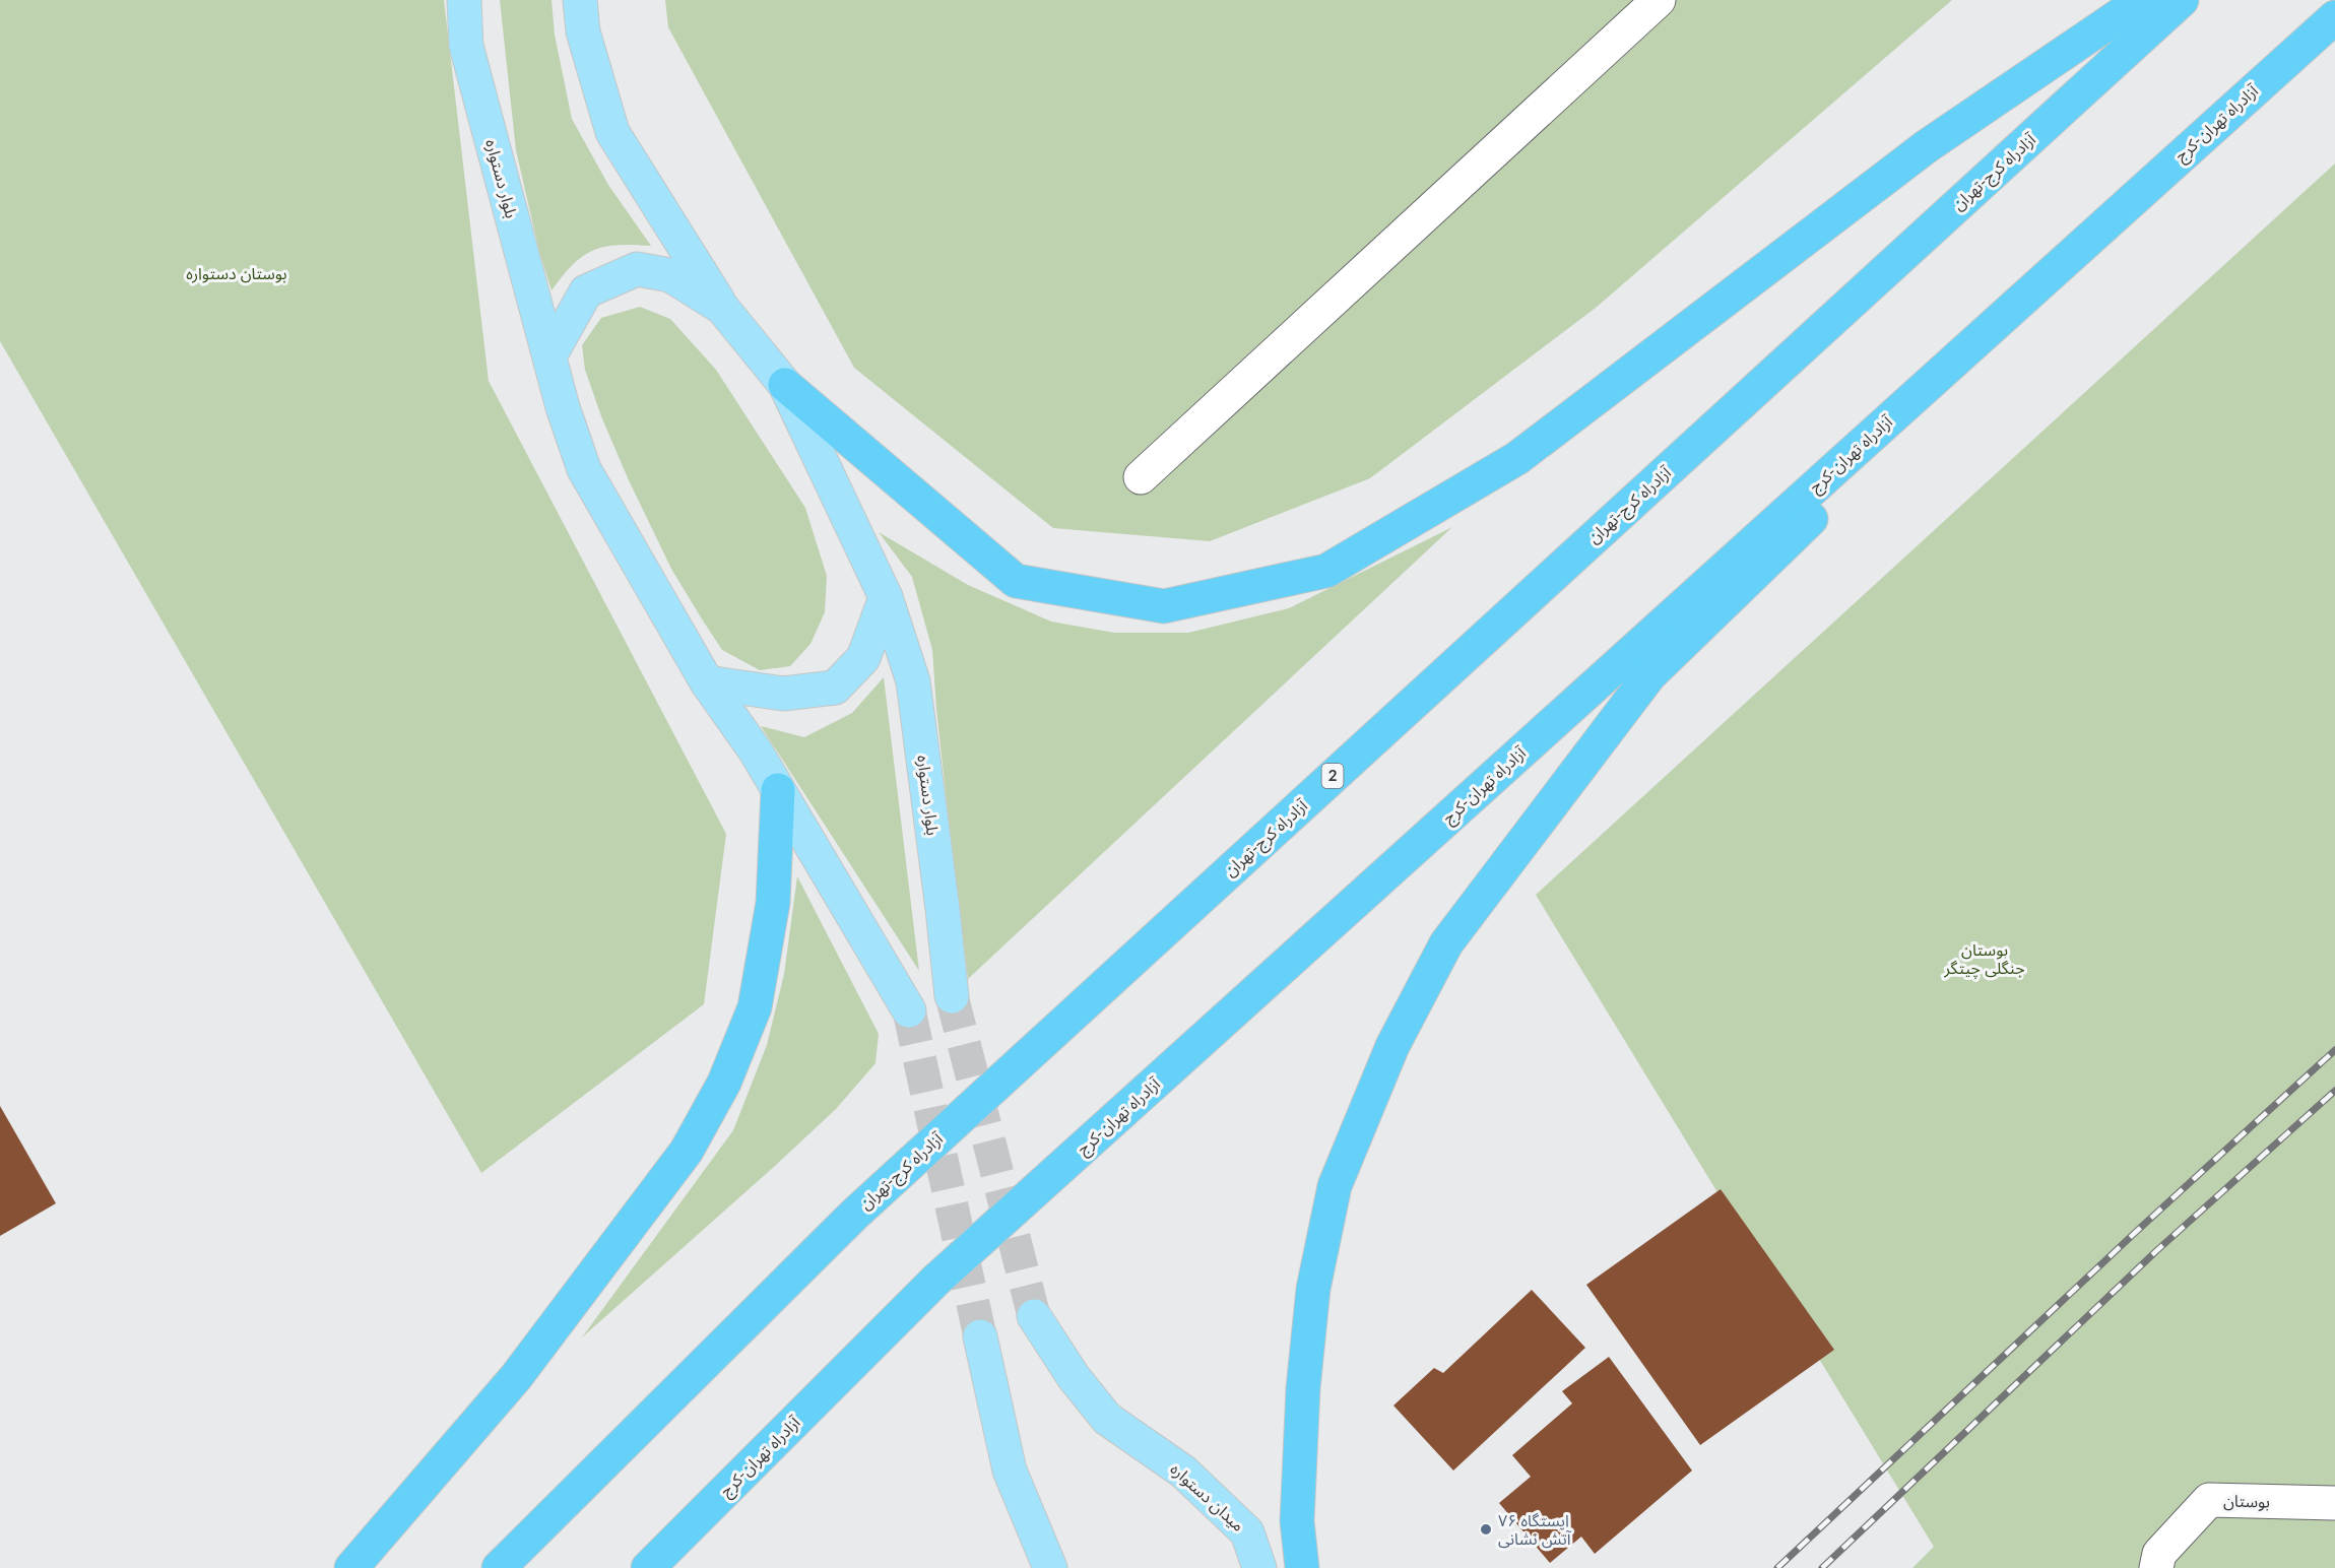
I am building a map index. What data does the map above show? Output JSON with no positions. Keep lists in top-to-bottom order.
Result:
{
  "streets": {
    "highway": ["آزادراه تهران-کرج", "آزادراه کرج-تهران", "2"],
    "main road": ["بلوار دستواره", "میدان دستواره"],
    "street": ["بوستان"]
  },
  "parks": ["بوستان دستواره", "بوستان جنگلی چیتگر"],
  "places": ["ایستگاه ۷۶ آتش نشانی"]
}
